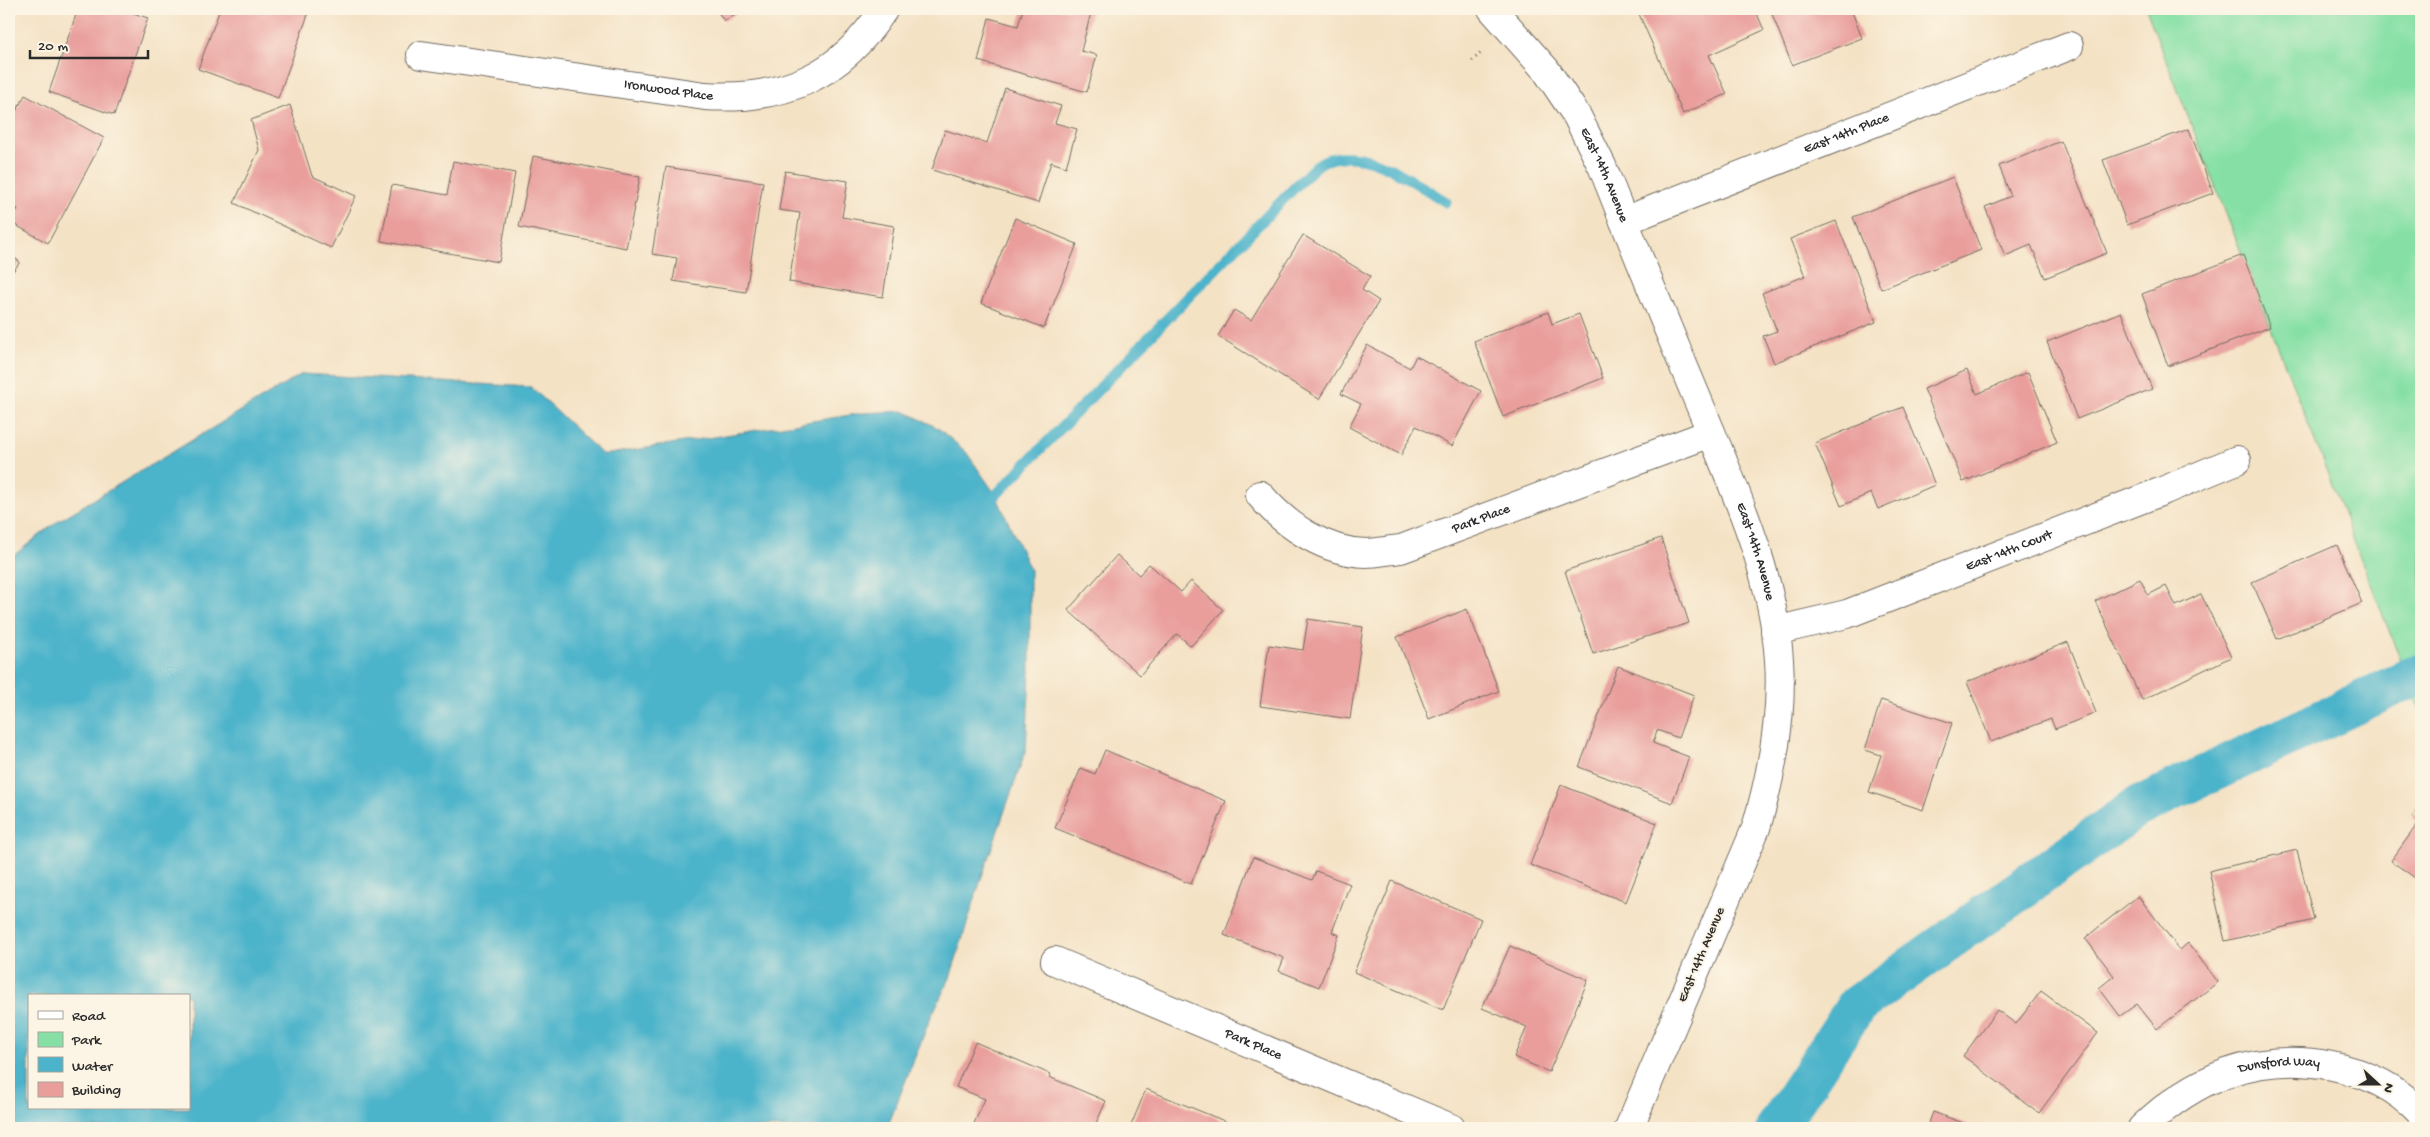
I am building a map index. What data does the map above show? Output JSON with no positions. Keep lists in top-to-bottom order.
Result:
{
  "streets": {
    "street": [
      "Ironwood Place",
      "East 14th Place",
      "East 14th Avenue",
      "Park Place",
      "East 14th Court",
      "Dunsford Way"
    ]
  },
  "crossings": [
    ["East 14th Place", "East 14th Avenue"],
    ["East 14th Avenue", "Park Place"],
    ["East 14th Avenue", "East 14th Court"]
  ],
  "legend": [
    "Road",
    "Park",
    "Water",
    "Building"
  ],
  "scale_bar": "20 m",
  "north": "right"
}
